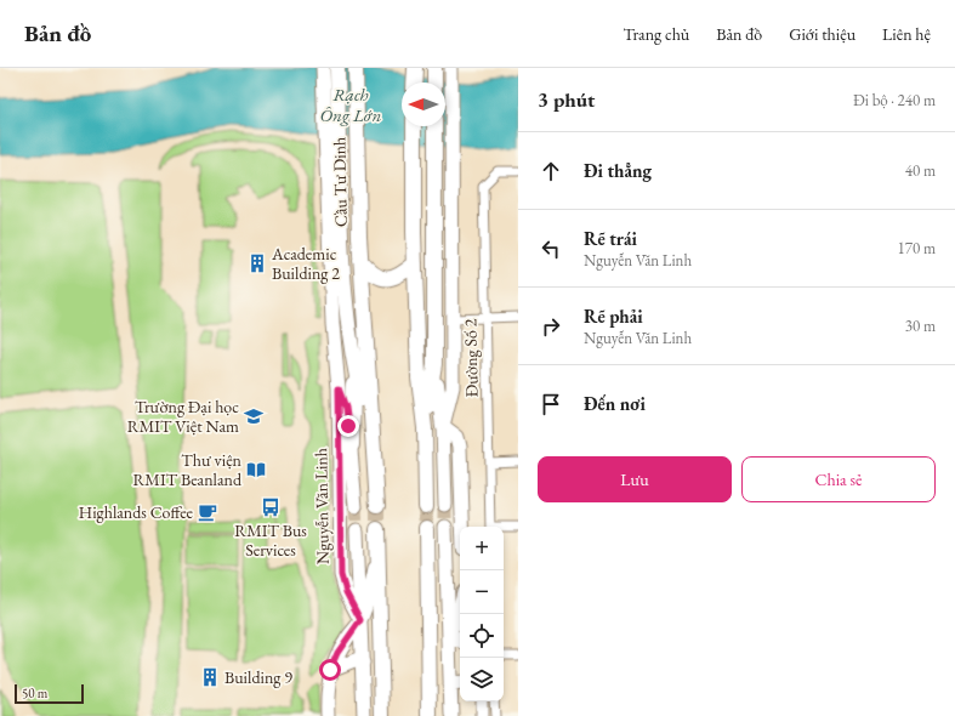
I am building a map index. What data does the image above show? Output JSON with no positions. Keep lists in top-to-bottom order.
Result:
{
  "streets": {
    "highway": ["Cầu Tư Dinh", "Nguyễn Văn Linh"],
    "street": ["Đường Số 2"]
  },
  "crossings": [
    ["Cầu Tư Dinh", "Nguyễn Văn Linh"]
  ],
  "water": ["Rạch Ông Lớn"],
  "places": {
    "building": ["Academic Building 2", "Building 9"],
    "school or university": ["Trường Đại học RMIT Việt Nam"],
    "library": ["Thư viện RMIT Beanland"],
    "bus stop": ["RMIT Bus Services"],
    "cafe": ["Highlands Coffee"]
  },
  "scale_bar": "50 m",
  "north": "left",
  "page": {
    "header": "Bản đồ",
    "nav": [
      "Trang chủ",
      "Bản đồ",
      "Giới thiệu",
      "Liên hệ"
    ],
    "heading": ["3 phút", "Đi bộ · 240 m"],
    "list": [
      ["Đi thẳng", "40 m"],
      ["Rẽ trái", "Nguyễn Văn Linh", "170 m"],
      ["Rẽ phải", "Nguyễn Văn Linh", "30 m"],
      "Đến nơi"
    ],
    "buttons": ["Lưu", "Chia sẻ"],
    "map_buttons": ["+", "−"],
    "scale": "50 m"
  }
}
